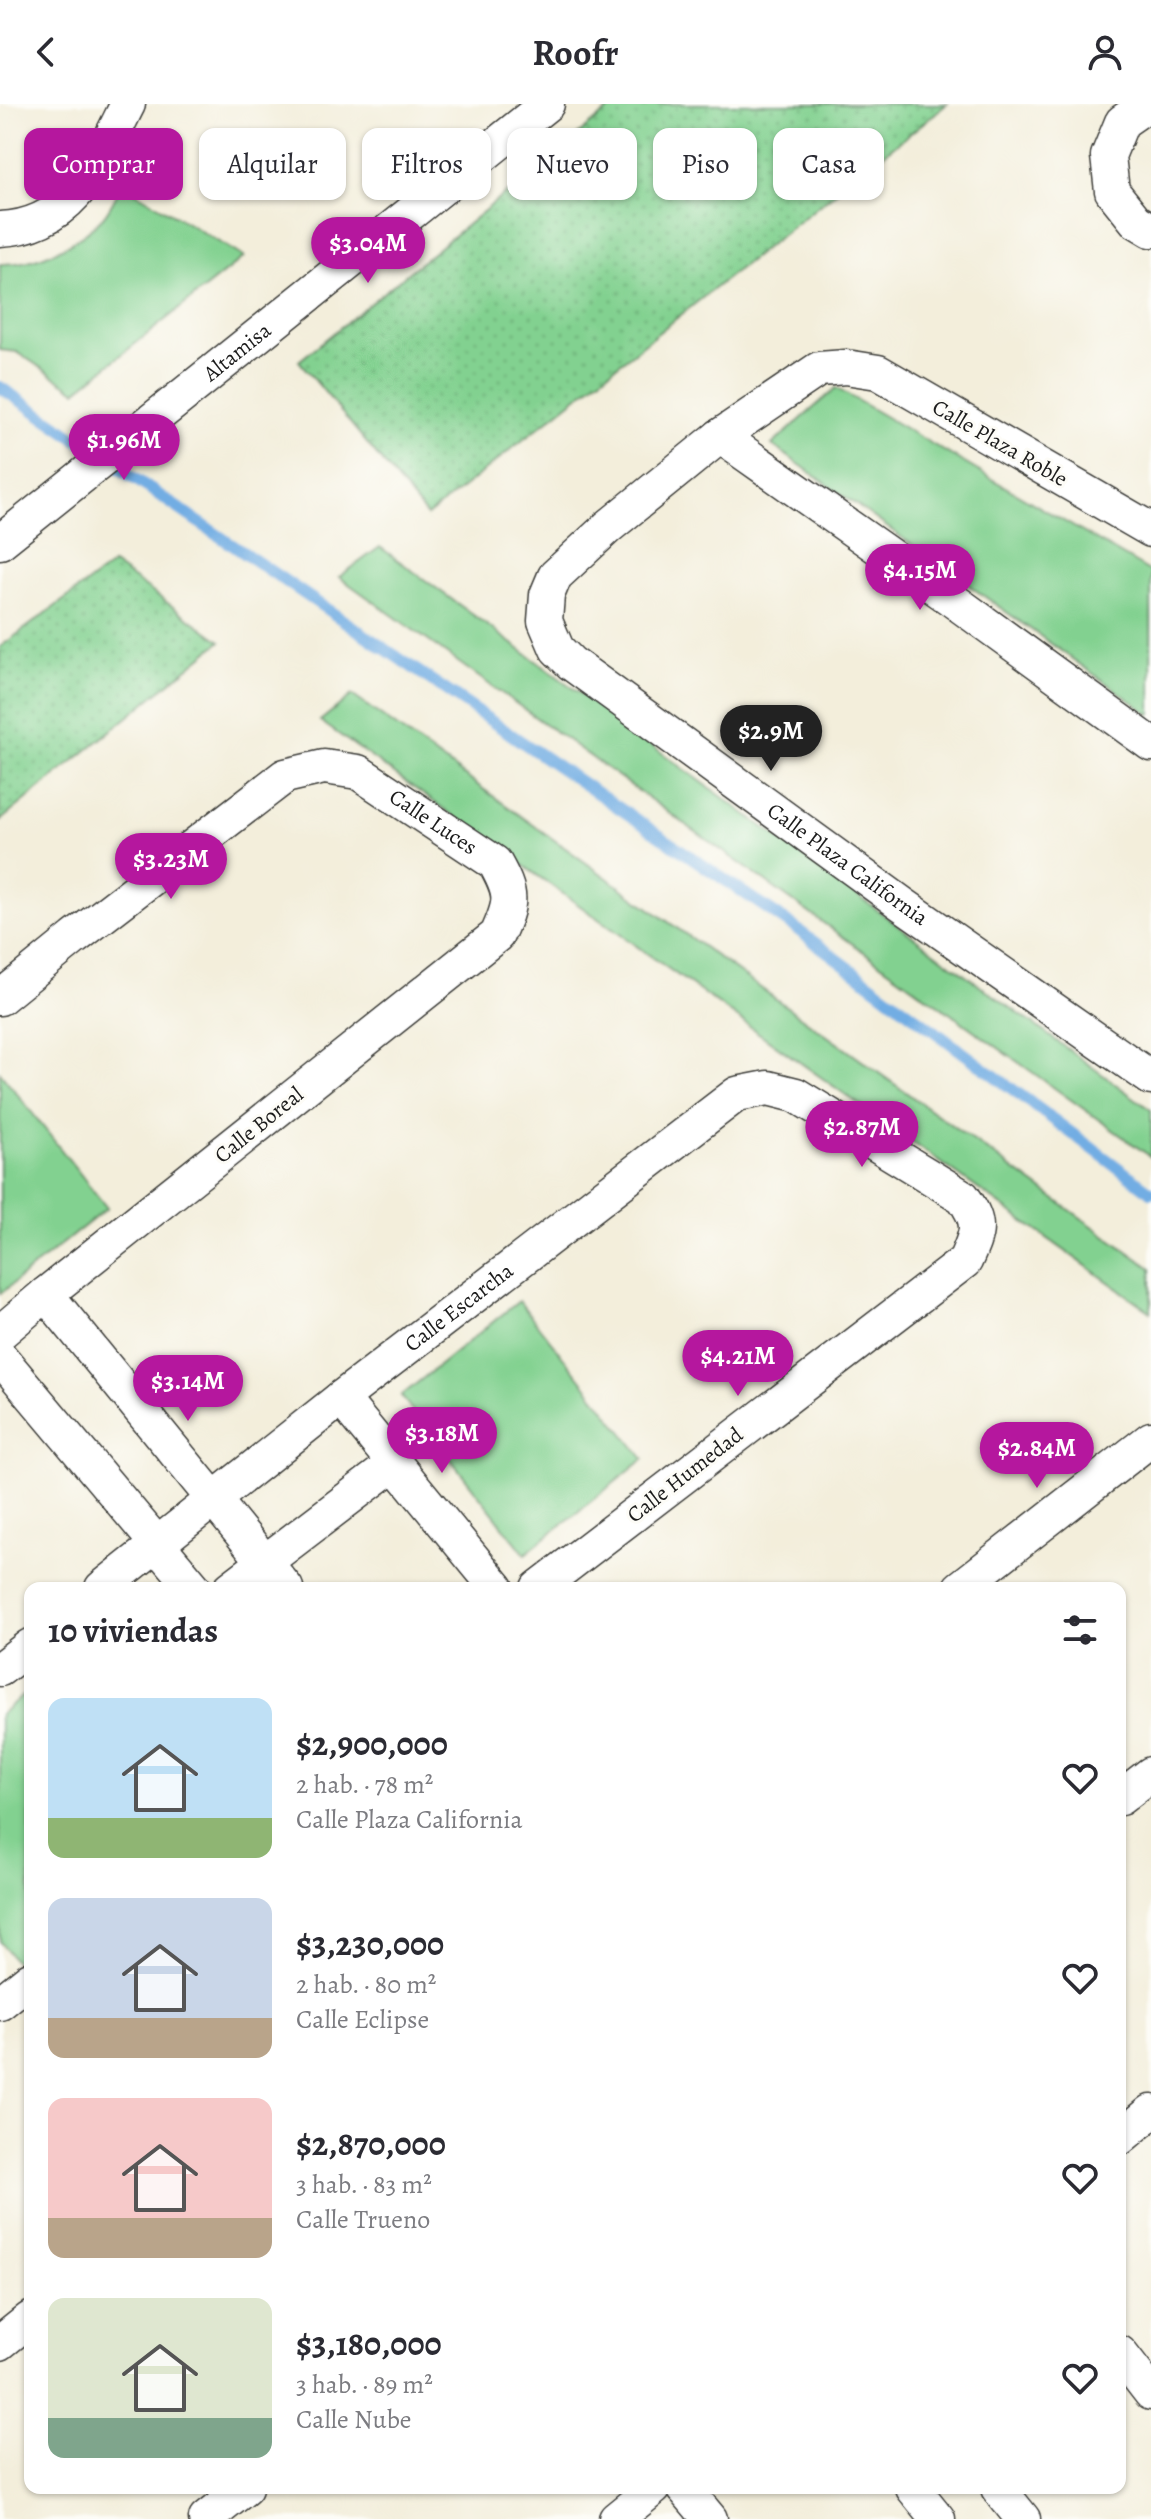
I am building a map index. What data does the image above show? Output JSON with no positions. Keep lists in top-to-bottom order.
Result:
{
  "streets": {
    "street": [
      "Altamisa",
      "Calle Plaza Roble",
      "Calle Luces",
      "Calle Plaza California",
      "Calle Boreal",
      "Calle Escarcha",
      "Calle Humedad"
    ]
  },
  "crossings": [
    ["Calle Plaza Roble", "Calle Plaza California"],
    ["Calle Luces", "Calle Boreal"],
    ["Calle Escarcha", "Calle Humedad"]
  ],
  "page": {
    "header": "Roofr",
    "chip": [
      "Comprar",
      "Alquilar",
      "Filtros",
      "Nuevo",
      "Piso",
      "Casa"
    ],
    "price": [
      "$3.04M",
      "$1.96M",
      "$4.15M",
      "$2.9M",
      "$3.23M",
      "$2.87M",
      "$4.21M",
      "$3.14M",
      "$3.18M",
      "$2.84M"
    ],
    "heading": "10 viviendas",
    "list": [
      {
        "name": "$2,900,000",
        "note": "2 hab. · 78 m² · Calle Plaza California"
      },
      {
        "name": "$3,230,000",
        "note": "2 hab. · 80 m² · Calle Eclipse"
      },
      {
        "name": "$2,870,000",
        "note": "3 hab. · 83 m² · Calle Trueno"
      },
      {
        "name": "$3,180,000",
        "note": "3 hab. · 89 m² · Calle Nube"
      }
    ]
  }
}
